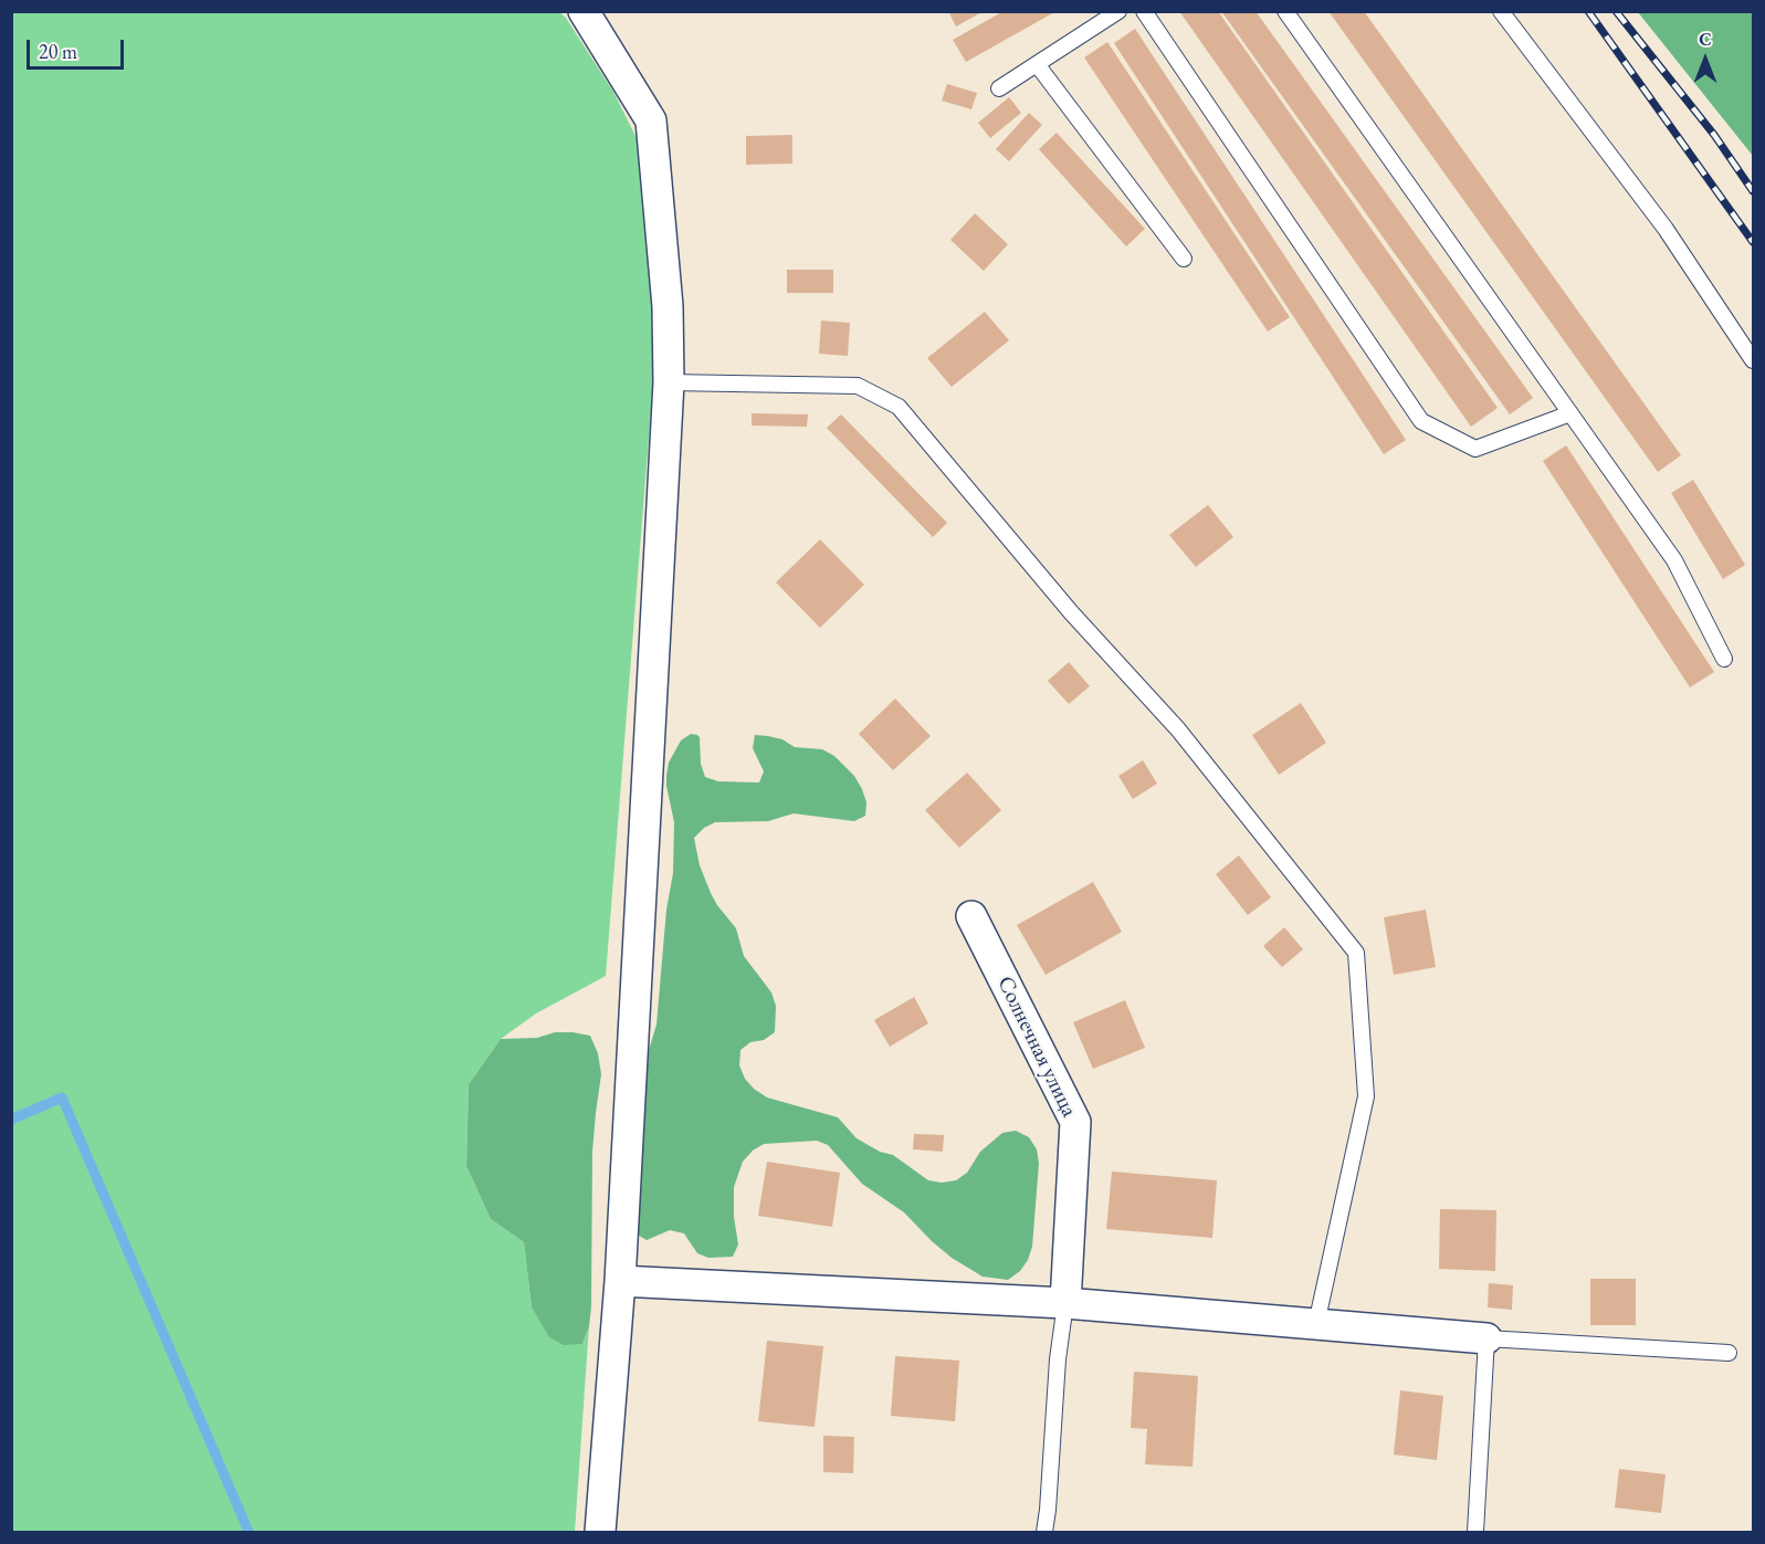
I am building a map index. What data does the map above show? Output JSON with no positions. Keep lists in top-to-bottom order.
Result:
{
  "streets": {
    "street": ["Солнечная улица"]
  },
  "scale_bar": "20 m",
  "north": "top"
}
